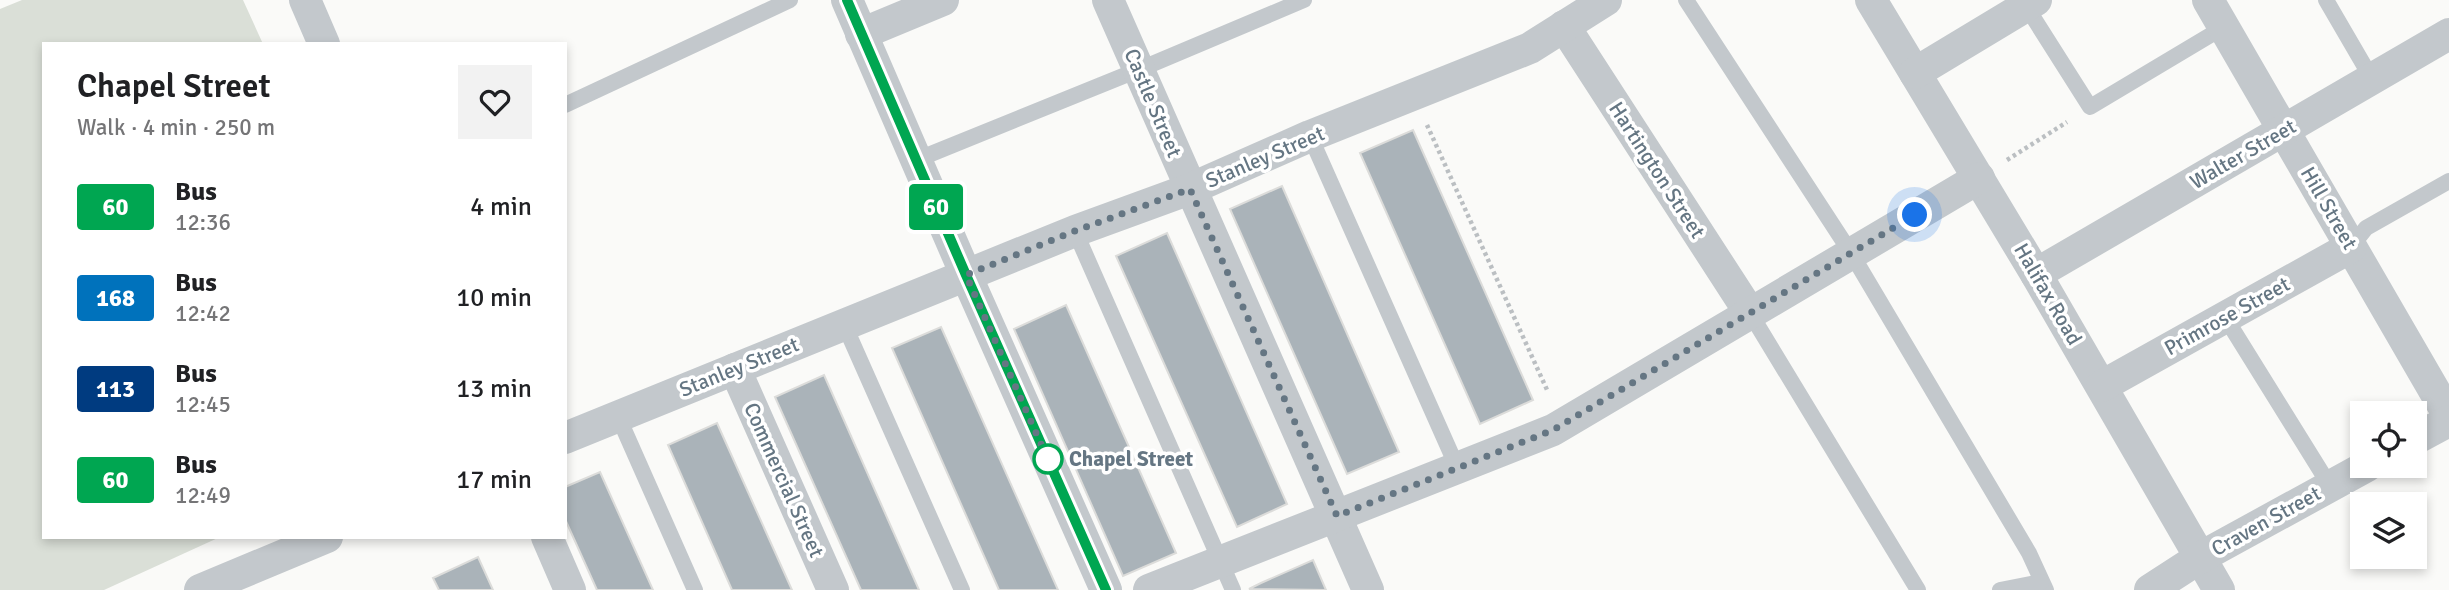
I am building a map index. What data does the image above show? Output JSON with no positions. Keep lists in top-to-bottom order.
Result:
{
  "streets": {
    "street": [
      "Castle Street",
      "Walter Street",
      "Stanley Street",
      "Hartington Street",
      "Hill Street",
      "Halifax Road",
      "Primrose Street",
      "Commercial Street",
      "Craven Street"
    ]
  },
  "crossings": [
    ["Castle Street", "Stanley Street"],
    ["Walter Street", "Hill Street"],
    ["Walter Street", "Halifax Road"],
    ["Stanley Street", "Hartington Street"],
    ["Stanley Street", "Commercial Street"],
    ["Hill Street", "Primrose Street"],
    ["Halifax Road", "Primrose Street"],
    ["Halifax Road", "Craven Street"]
  ],
  "places": ["Chapel Street"],
  "lines": ["bus line 60"],
  "page": {
    "on_map": "60",
    "heading": ["Chapel Street", "Walk · 4 min · 250 m"],
    "list": [
      {
        "mark": "60",
        "name": "Bus",
        "note": "12:36",
        "value": "4 min"
      },
      {
        "mark": "168",
        "name": "Bus",
        "note": "12:42",
        "value": "10 min"
      },
      {
        "mark": "113",
        "name": "Bus",
        "note": "12:45",
        "value": "13 min"
      },
      {
        "mark": "60",
        "name": "Bus",
        "note": "12:49",
        "value": "17 min"
      }
    ]
  }
}
